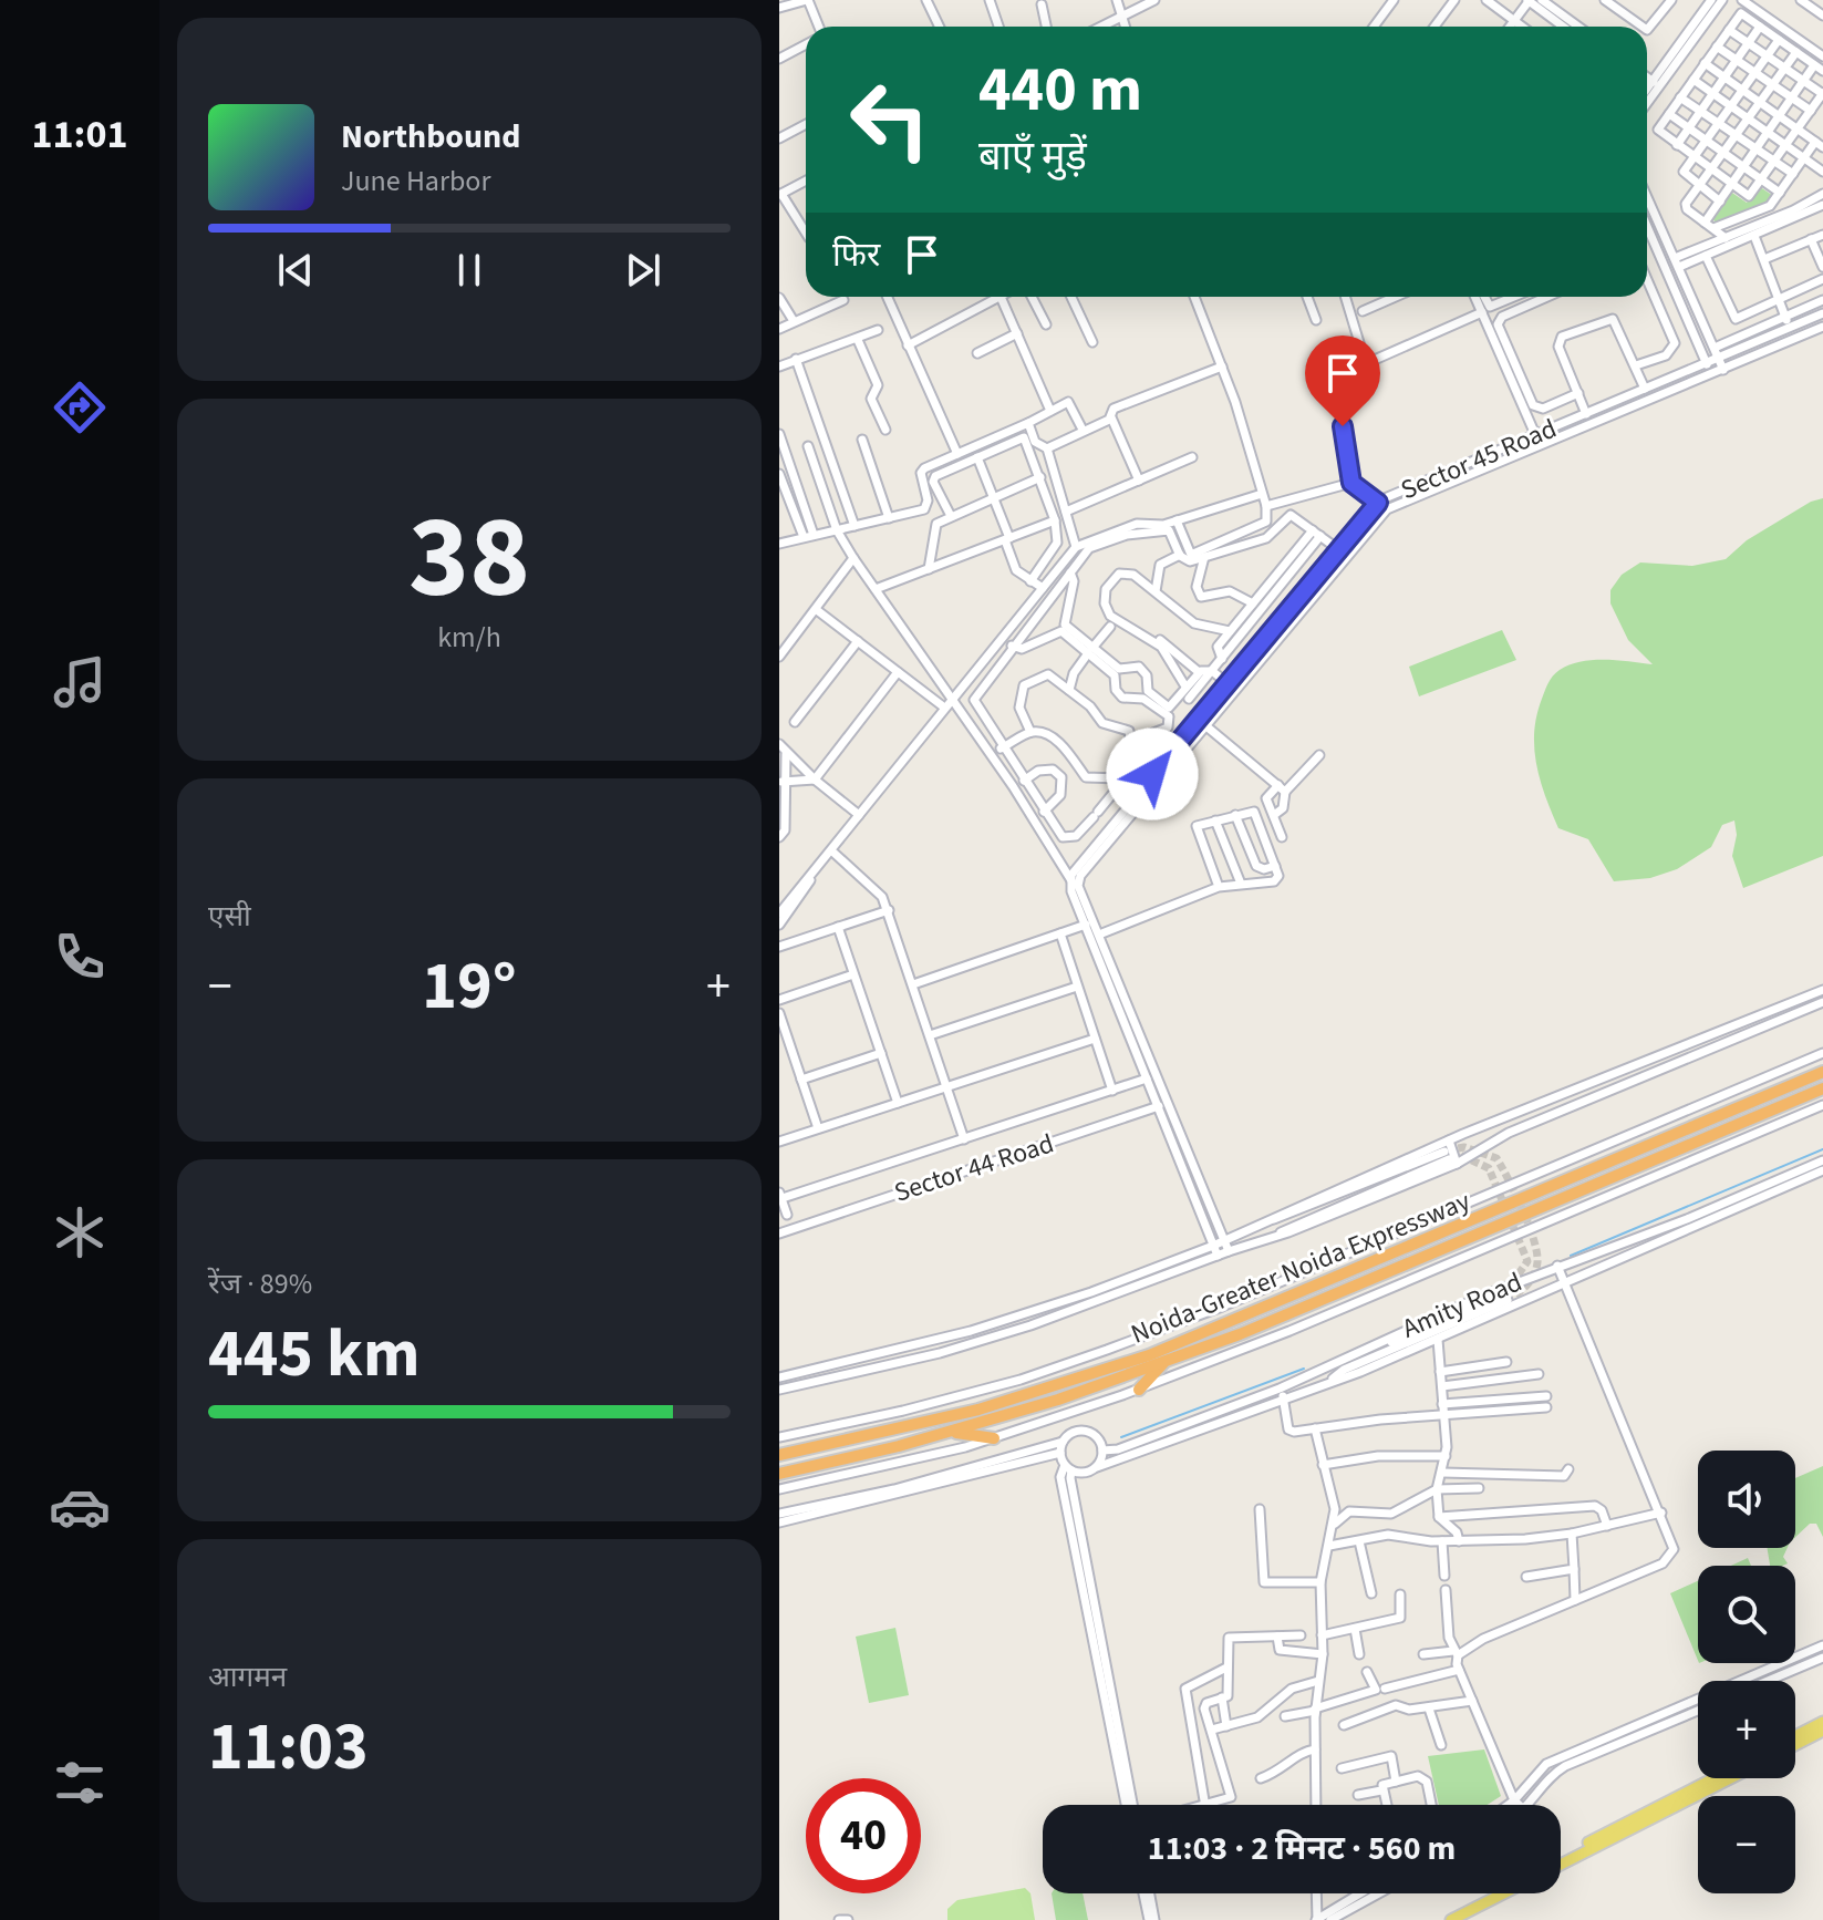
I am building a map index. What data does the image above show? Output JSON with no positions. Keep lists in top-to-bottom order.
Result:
{
  "streets": {
    "highway": ["Noida-Greater Noida Expressway"],
    "street": ["Sector 45 Road", "Sector 44 Road", "Amity Road"]
  },
  "page": {
    "tabs": "11:01",
    "turn": ["440 m", "बाएँ मुड़ें"],
    "song": ["Northbound", "June Harbor"],
    "then": "फिर",
    "tile": [
      ["38", "km/h"],
      "एसी",
      ["रेंज · 89%", "445 km"],
      ["आगमन", "11:03"]
    ],
    "heat": ["−", "19°", "+"],
    "map_buttons": ["+", "−"],
    "limit": "40",
    "trip": "11:03 · 2 मिनट · 560 m"
  }
}
